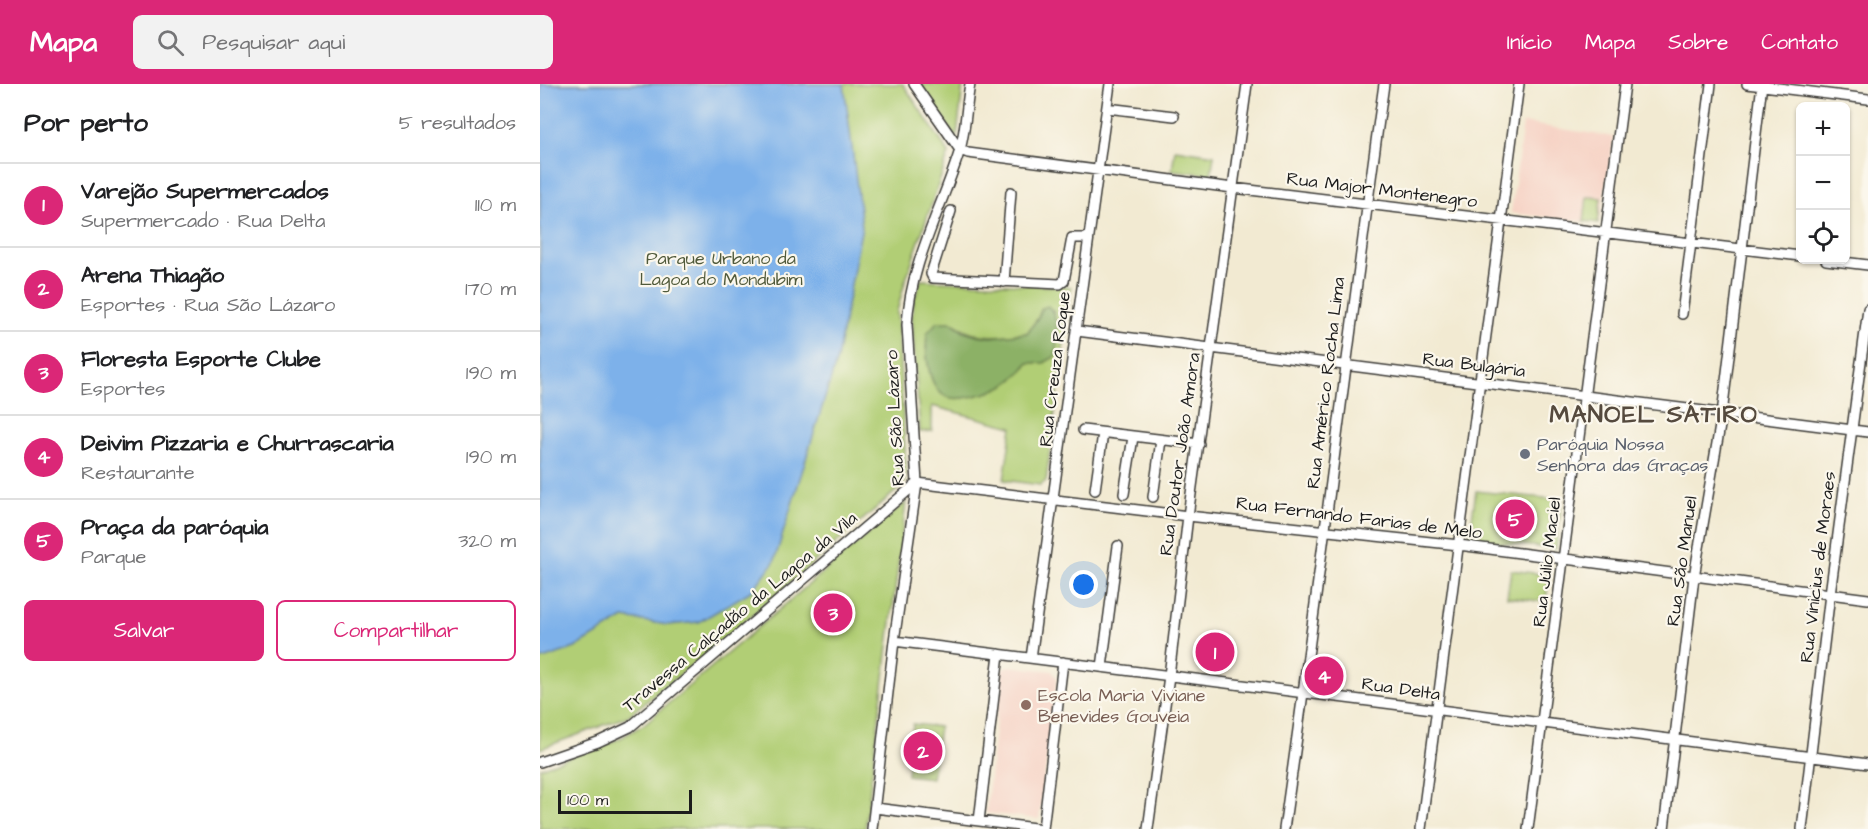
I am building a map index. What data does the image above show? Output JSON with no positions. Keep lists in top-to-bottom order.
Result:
{
  "streets": {
    "street": [
      "Rua Major Montenegro",
      "Rua Bulgária",
      "Rua Creuza Roque",
      "Rua Américo Rocha Lima",
      "Rua São Lázaro",
      "Rua Doutor João Amora",
      "Rua Fernando Farias de Melo",
      "Rua São Manuel",
      "Rua Júlio Maciel",
      "Rua Vinicius de Moraes",
      "Travessa Calçadão da Lagoa da Vila",
      "Rua Delta"
    ]
  },
  "crossings": [
    ["Rua Major Montenegro", "Rua Creuza Roque"],
    ["Rua Major Montenegro", "Rua Américo Rocha Lima"],
    ["Rua Major Montenegro", "Rua São Lázaro"],
    ["Rua Major Montenegro", "Rua Doutor João Amora"],
    ["Rua Major Montenegro", "Rua São Manuel"],
    ["Rua Major Montenegro", "Rua Júlio Maciel"],
    ["Rua Bulgária", "Rua Creuza Roque"],
    ["Rua Bulgária", "Rua Américo Rocha Lima"],
    ["Rua Bulgária", "Rua Doutor João Amora"],
    ["Rua Bulgária", "Rua São Manuel"],
    ["Rua Bulgária", "Rua Júlio Maciel"],
    ["Rua Bulgária", "Rua Vinicius de Moraes"],
    ["Rua Creuza Roque", "Rua Fernando Farias de Melo"],
    ["Rua Creuza Roque", "Rua Delta"],
    ["Rua Américo Rocha Lima", "Rua Fernando Farias de Melo"],
    ["Rua Américo Rocha Lima", "Rua Delta"],
    ["Rua São Lázaro", "Rua Fernando Farias de Melo"],
    ["Rua São Lázaro", "Travessa Calçadão da Lagoa da Vila"],
    ["Rua São Lázaro", "Rua Delta"],
    ["Rua Doutor João Amora", "Rua Fernando Farias de Melo"],
    ["Rua Doutor João Amora", "Rua Delta"],
    ["Rua Fernando Farias de Melo", "Rua São Manuel"],
    ["Rua Fernando Farias de Melo", "Rua Júlio Maciel"],
    ["Rua Fernando Farias de Melo", "Rua Vinicius de Moraes"],
    ["Rua Fernando Farias de Melo", "Travessa Calçadão da Lagoa da Vila"],
    ["Rua São Manuel", "Rua Delta"],
    ["Rua Júlio Maciel", "Rua Delta"],
    ["Rua Vinicius de Moraes", "Rua Delta"]
  ],
  "districts": ["MANOEL SÁTIRO"],
  "parks": ["Parque Urbano da Lagoa do Mondubim"],
  "places": ["Paróquia Nossa Senhora das Graças", "Escola Maria Viviane Benevides Gouveia"],
  "scale_bar": "100 m",
  "page": {
    "header": "Mapa",
    "search": "Pesquisar aqui",
    "nav": [
      "Início",
      "Mapa",
      "Sobre",
      "Contato"
    ],
    "heading": ["Por perto", "5 resultados"],
    "map_buttons": ["+", "−"],
    "list": [
      {
        "mark": "1",
        "name": "Varejão Supermercados",
        "note": "Supermercado · Rua Delta",
        "value": "110 m"
      },
      {
        "mark": "2",
        "name": "Arena Thiagão",
        "note": "Esportes · Rua São Lázaro",
        "value": "170 m"
      },
      {
        "mark": "3",
        "name": "Floresta Esporte Clube",
        "note": "Esportes",
        "value": "190 m"
      },
      {
        "mark": "4",
        "name": "Deivim Pizzaria e Churrascaria",
        "note": "Restaurante",
        "value": "190 m"
      },
      {
        "mark": "5",
        "name": "Praça da paróquia",
        "note": "Parque",
        "value": "320 m"
      }
    ],
    "pins": [
      "5",
      "3",
      "1",
      "4",
      "2"
    ],
    "buttons": ["Salvar", "Compartilhar"],
    "scale": "100 m"
  }
}
